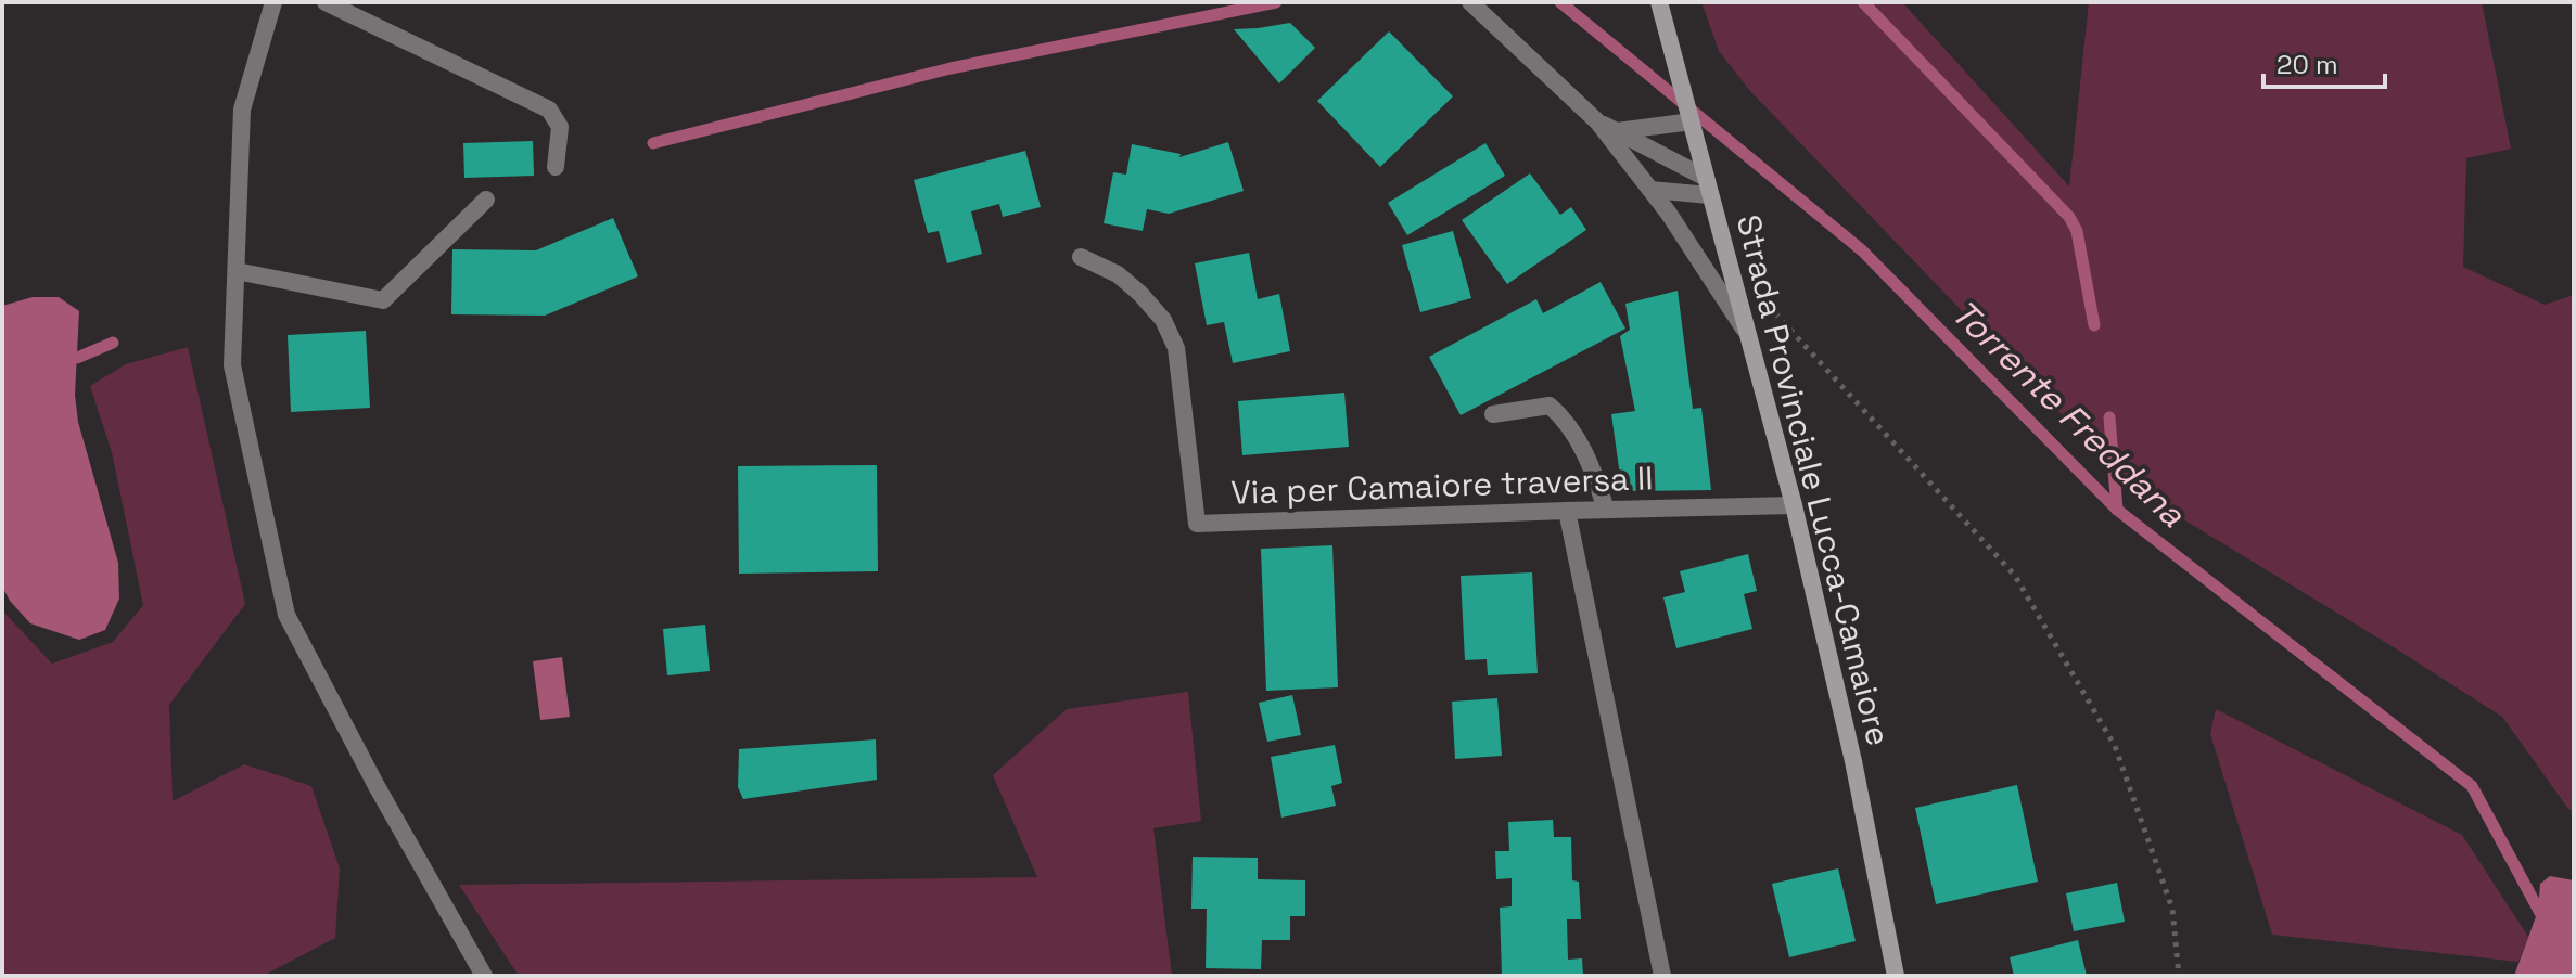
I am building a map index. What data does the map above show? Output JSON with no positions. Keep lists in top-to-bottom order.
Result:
{
  "streets": {
    "main road": ["Strada Provinciale Lucca-Camaiore"],
    "street": ["Via per Camaiore traversa II"]
  },
  "crossings": [
    ["Strada Provinciale Lucca-Camaiore", "Via per Camaiore traversa II"]
  ],
  "water": ["Torrente Freddana"],
  "scale_bar": "20 m"
}
